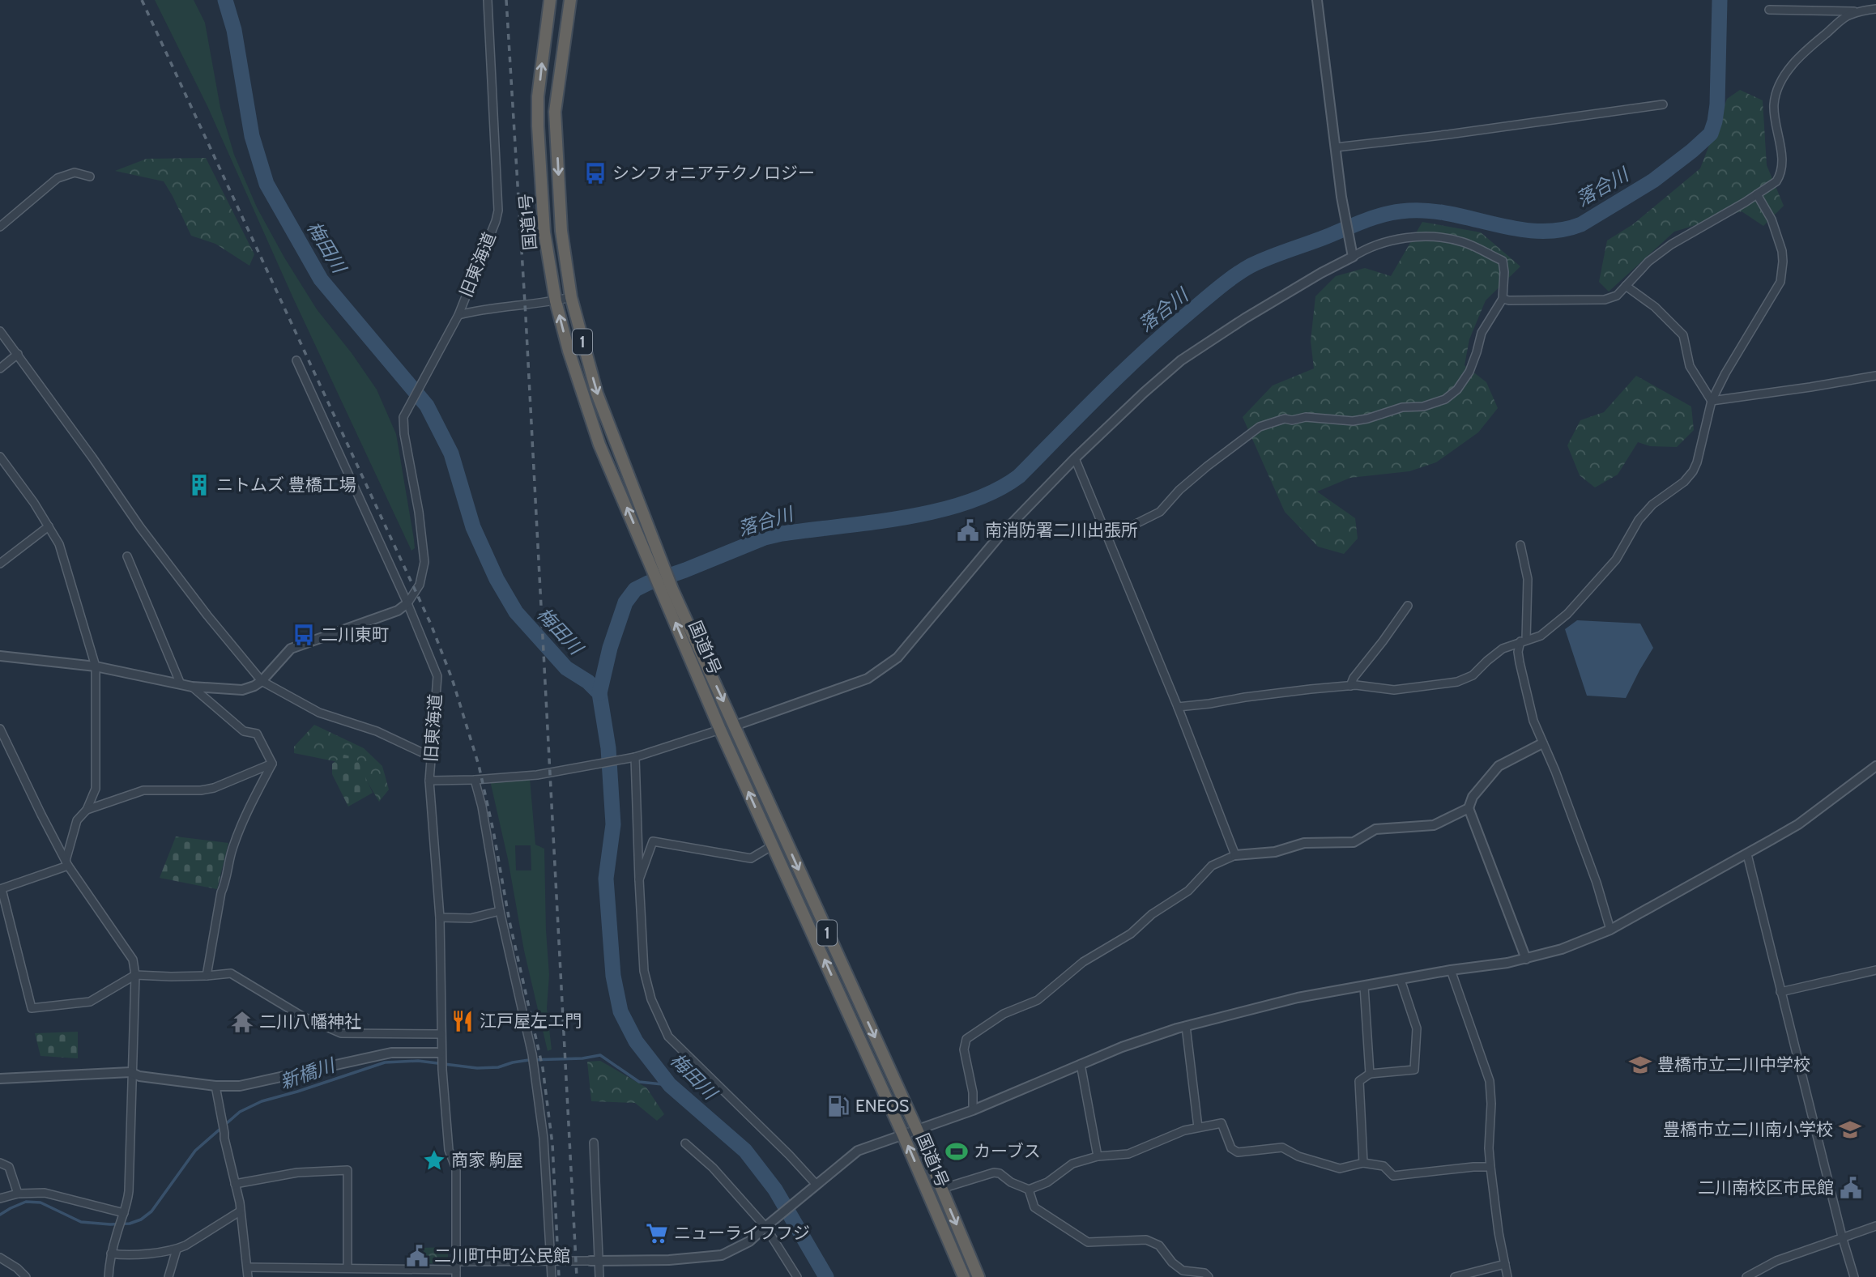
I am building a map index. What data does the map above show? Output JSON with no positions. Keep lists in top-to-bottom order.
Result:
{
  "streets": {
    "highway": ["国道1号", "1"],
    "street": ["旧東海道"]
  },
  "water": ["落合川", "梅田川", "新橋川"],
  "places": {
    "bus stop": ["シンフォニアテクノロジー", "二川東町"],
    "building": ["ニトムズ 豊橋工場"],
    "public building": ["南消防署二川出張所", "二川南校区市民館", "二川町中町公民館"],
    "restaurant": ["江戸屋左エ門"],
    "temple": ["二川八幡神社"],
    "school or university": ["豊橋市立二川中学校", "豊橋市立二川南小学校"],
    "fuel station": ["ENEOS"],
    "sports": ["カーブス"],
    "place": ["商家 駒屋"],
    "supermarket": ["ニューライフフジ"]
  }
}
